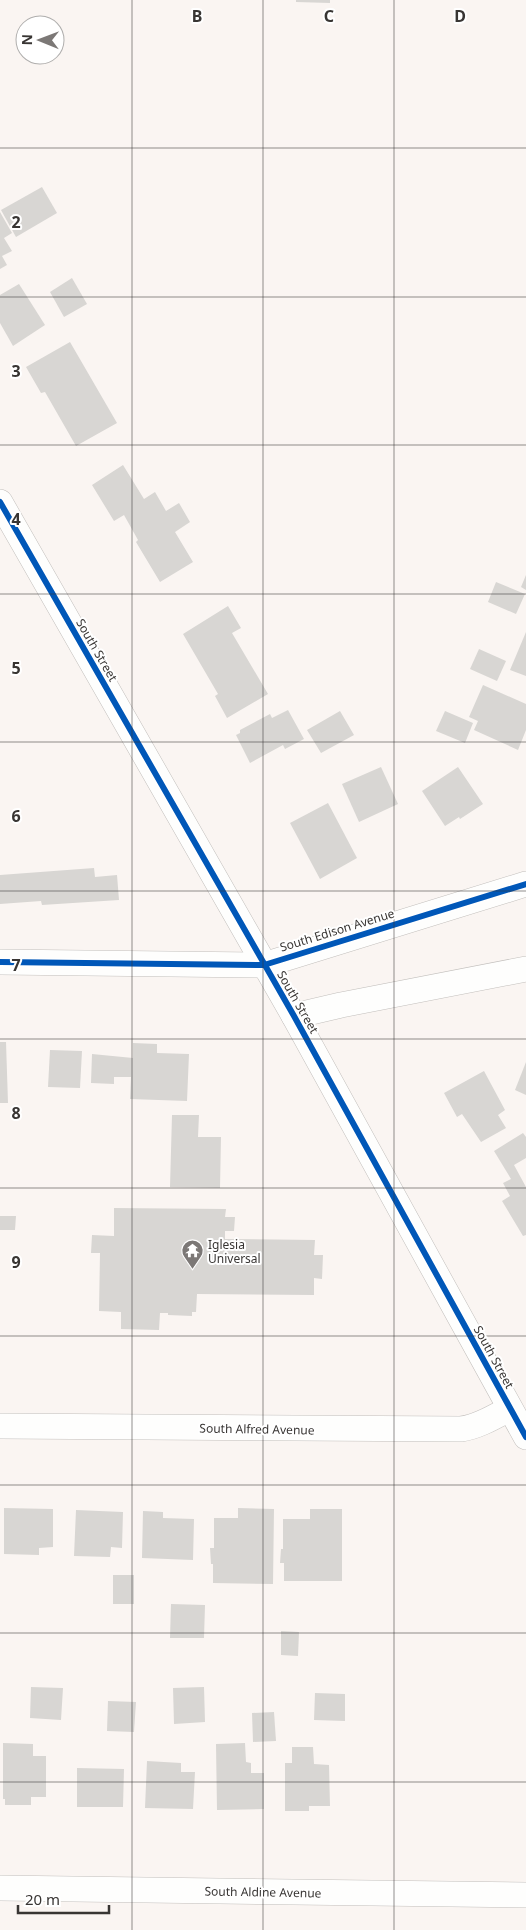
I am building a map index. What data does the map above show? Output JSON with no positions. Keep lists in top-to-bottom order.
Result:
{
  "streets": {
    "street": [
      "South Street",
      "South Edison Avenue",
      "South Alfred Avenue",
      "South Aldine Avenue"
    ]
  },
  "crossings": [
    ["South Street", "South Edison Avenue"],
    ["South Street", "South Alfred Avenue"]
  ],
  "places": {
    "temple": ["Iglesia Universal"]
  },
  "scale_bar": "20 m",
  "north": "left",
  "grid": {
    "columns": ["B", "C", "D"],
    "rows": [
      "2",
      "3",
      "4",
      "5",
      "6",
      "7",
      "8",
      "9"
    ]
  }
}
